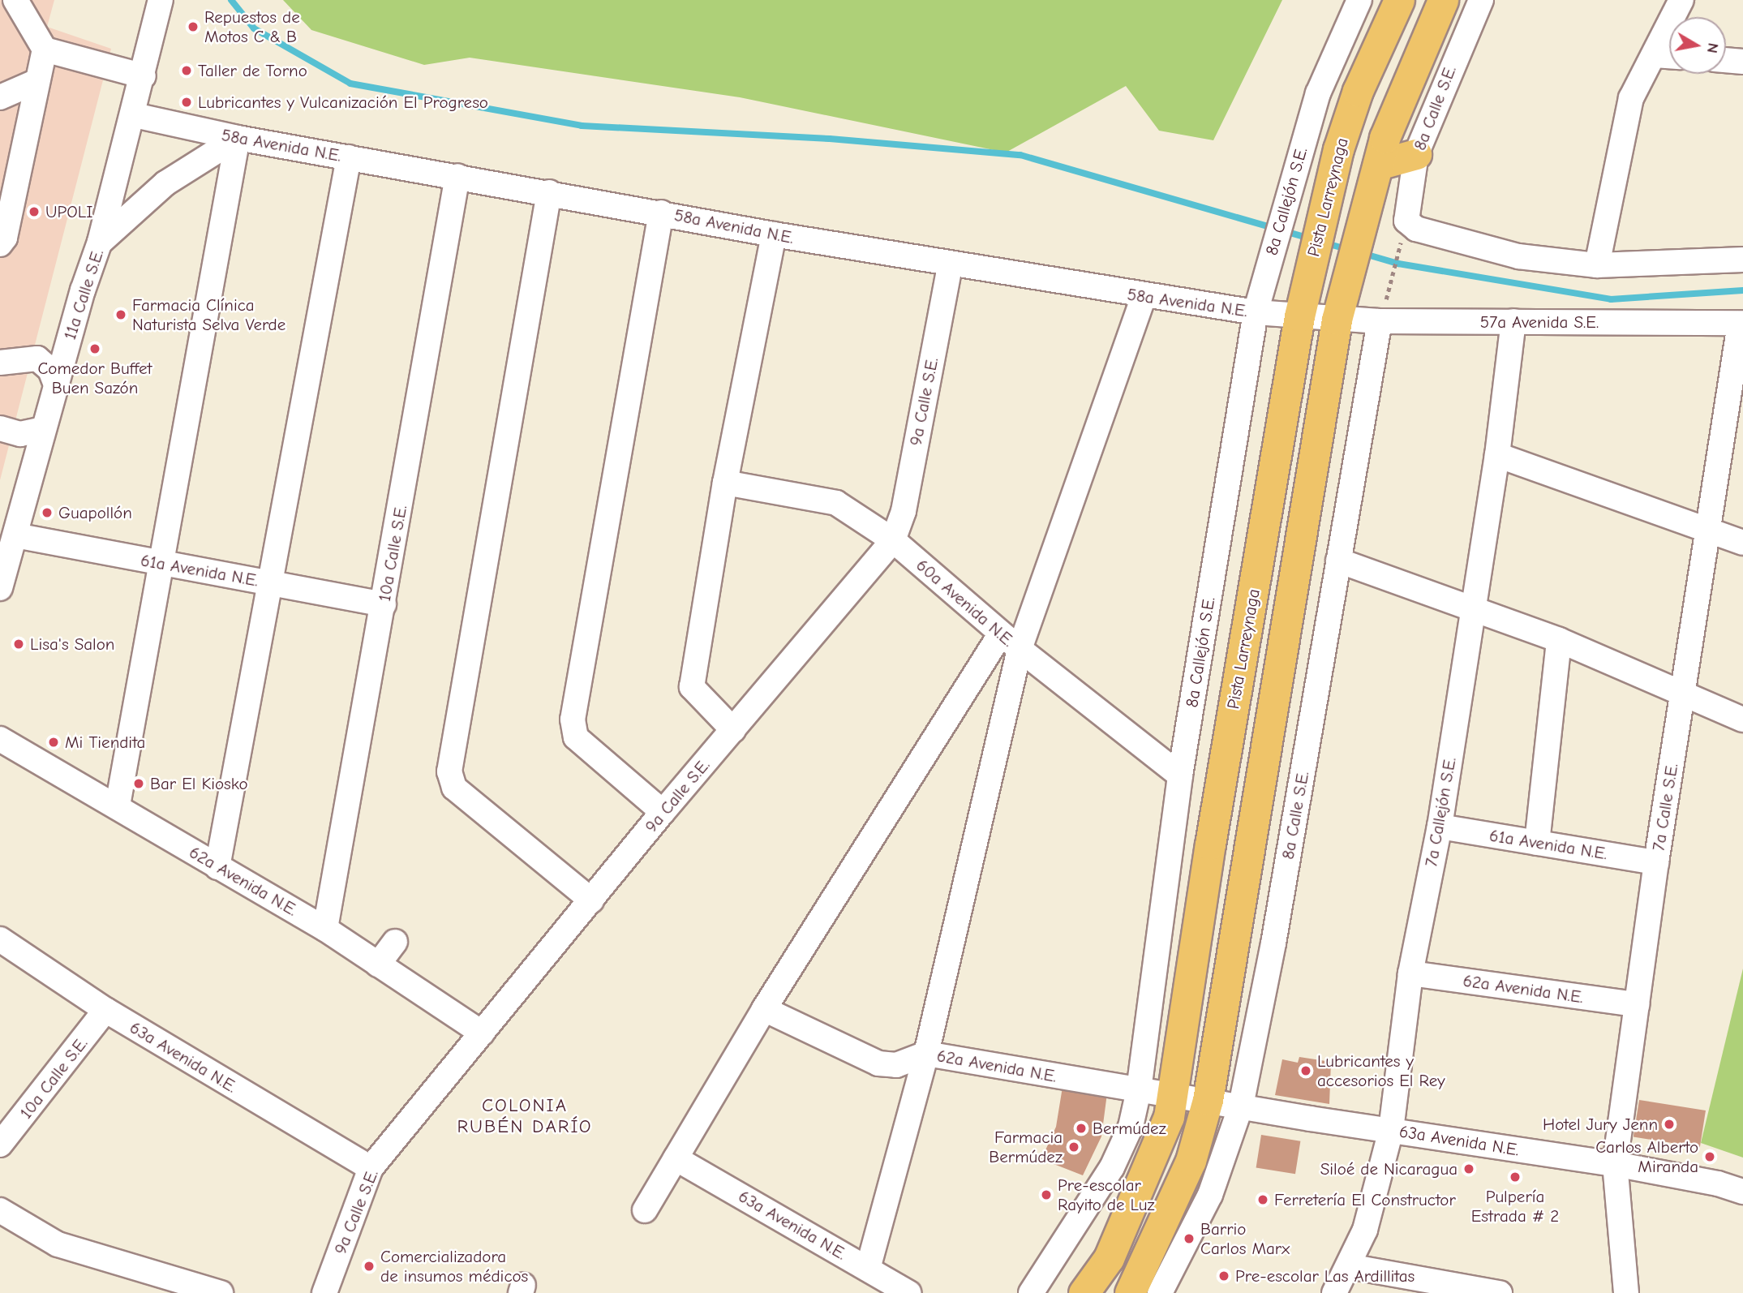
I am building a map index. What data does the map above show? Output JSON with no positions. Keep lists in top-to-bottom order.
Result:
{
  "streets": {
    "main road": ["Pista Larreynaga"],
    "street": [
      "8a Calle S.E.",
      "58a Avenida N.E.",
      "8a Callejón S.E.",
      "11a Calle S.E.",
      "57a Avenida S.E.",
      "9a Calle S.E.",
      "10a Calle S.E.",
      "61a Avenida N.E.",
      "60a Avenida N.E.",
      "7a Calle S.E.",
      "7a Callejón S.E.",
      "62a Avenida N.E.",
      "63a Avenida N.E."
    ]
  },
  "crossings": [
    ["8a Calle S.E.", "57a Avenida S.E."],
    ["8a Calle S.E.", "63a Avenida N.E."],
    ["58a Avenida N.E.", "Pista Larreynaga"],
    ["58a Avenida N.E.", "8a Callejón S.E."],
    ["58a Avenida N.E.", "11a Calle S.E."],
    ["58a Avenida N.E.", "57a Avenida S.E."],
    ["58a Avenida N.E.", "9a Calle S.E."],
    ["58a Avenida N.E.", "10a Calle S.E."],
    ["Pista Larreynaga", "57a Avenida S.E."],
    ["Pista Larreynaga", "62a Avenida N.E."],
    ["Pista Larreynaga", "63a Avenida N.E."],
    ["8a Callejón S.E.", "60a Avenida N.E."],
    ["8a Callejón S.E.", "62a Avenida N.E."],
    ["11a Calle S.E.", "61a Avenida N.E."],
    ["57a Avenida S.E.", "7a Calle S.E."],
    ["57a Avenida S.E.", "7a Callejón S.E."],
    ["9a Calle S.E.", "60a Avenida N.E."],
    ["9a Calle S.E.", "62a Avenida N.E."],
    ["9a Calle S.E.", "63a Avenida N.E."],
    ["10a Calle S.E.", "61a Avenida N.E."],
    ["10a Calle S.E.", "62a Avenida N.E."],
    ["10a Calle S.E.", "63a Avenida N.E."],
    ["61a Avenida N.E.", "7a Calle S.E."],
    ["61a Avenida N.E.", "7a Callejón S.E."],
    ["7a Calle S.E.", "62a Avenida N.E."],
    ["7a Calle S.E.", "63a Avenida N.E."],
    ["7a Callejón S.E.", "62a Avenida N.E."],
    ["7a Callejón S.E.", "63a Avenida N.E."],
    ["62a Avenida N.E.", "63a Avenida N.E."]
  ],
  "districts": ["COLONIA RUBÉN DARÍO"],
  "places": [
    "Repuestos de Motos C & B",
    "Taller de Torno",
    "Lubricantes y Vulcanización El Progreso",
    "UPOLI",
    "Farmacia Clínica Naturista Selva Verde",
    "Comedor Buffet Buen Sazón",
    "Guapollón",
    "Lisa's Salon",
    "Mi Tiendita",
    "Bar El Kiosko",
    "Lubricantes y accesorios El Rey",
    "Hotel Jury Jenn",
    "Bermúdez",
    "Farmacia Bermúdez",
    "Carlos Alberto Miranda",
    "Siloé de Nicaragua",
    "Pulpería Estrada # 2",
    "Pre-escolar Rayito de Luz",
    "Ferretería El Constructor",
    "Barrio Carlos Marx",
    "Comercializadora de insumos médicos",
    "Pre-escolar Las Ardillitas"
  ],
  "north": "right"
}
